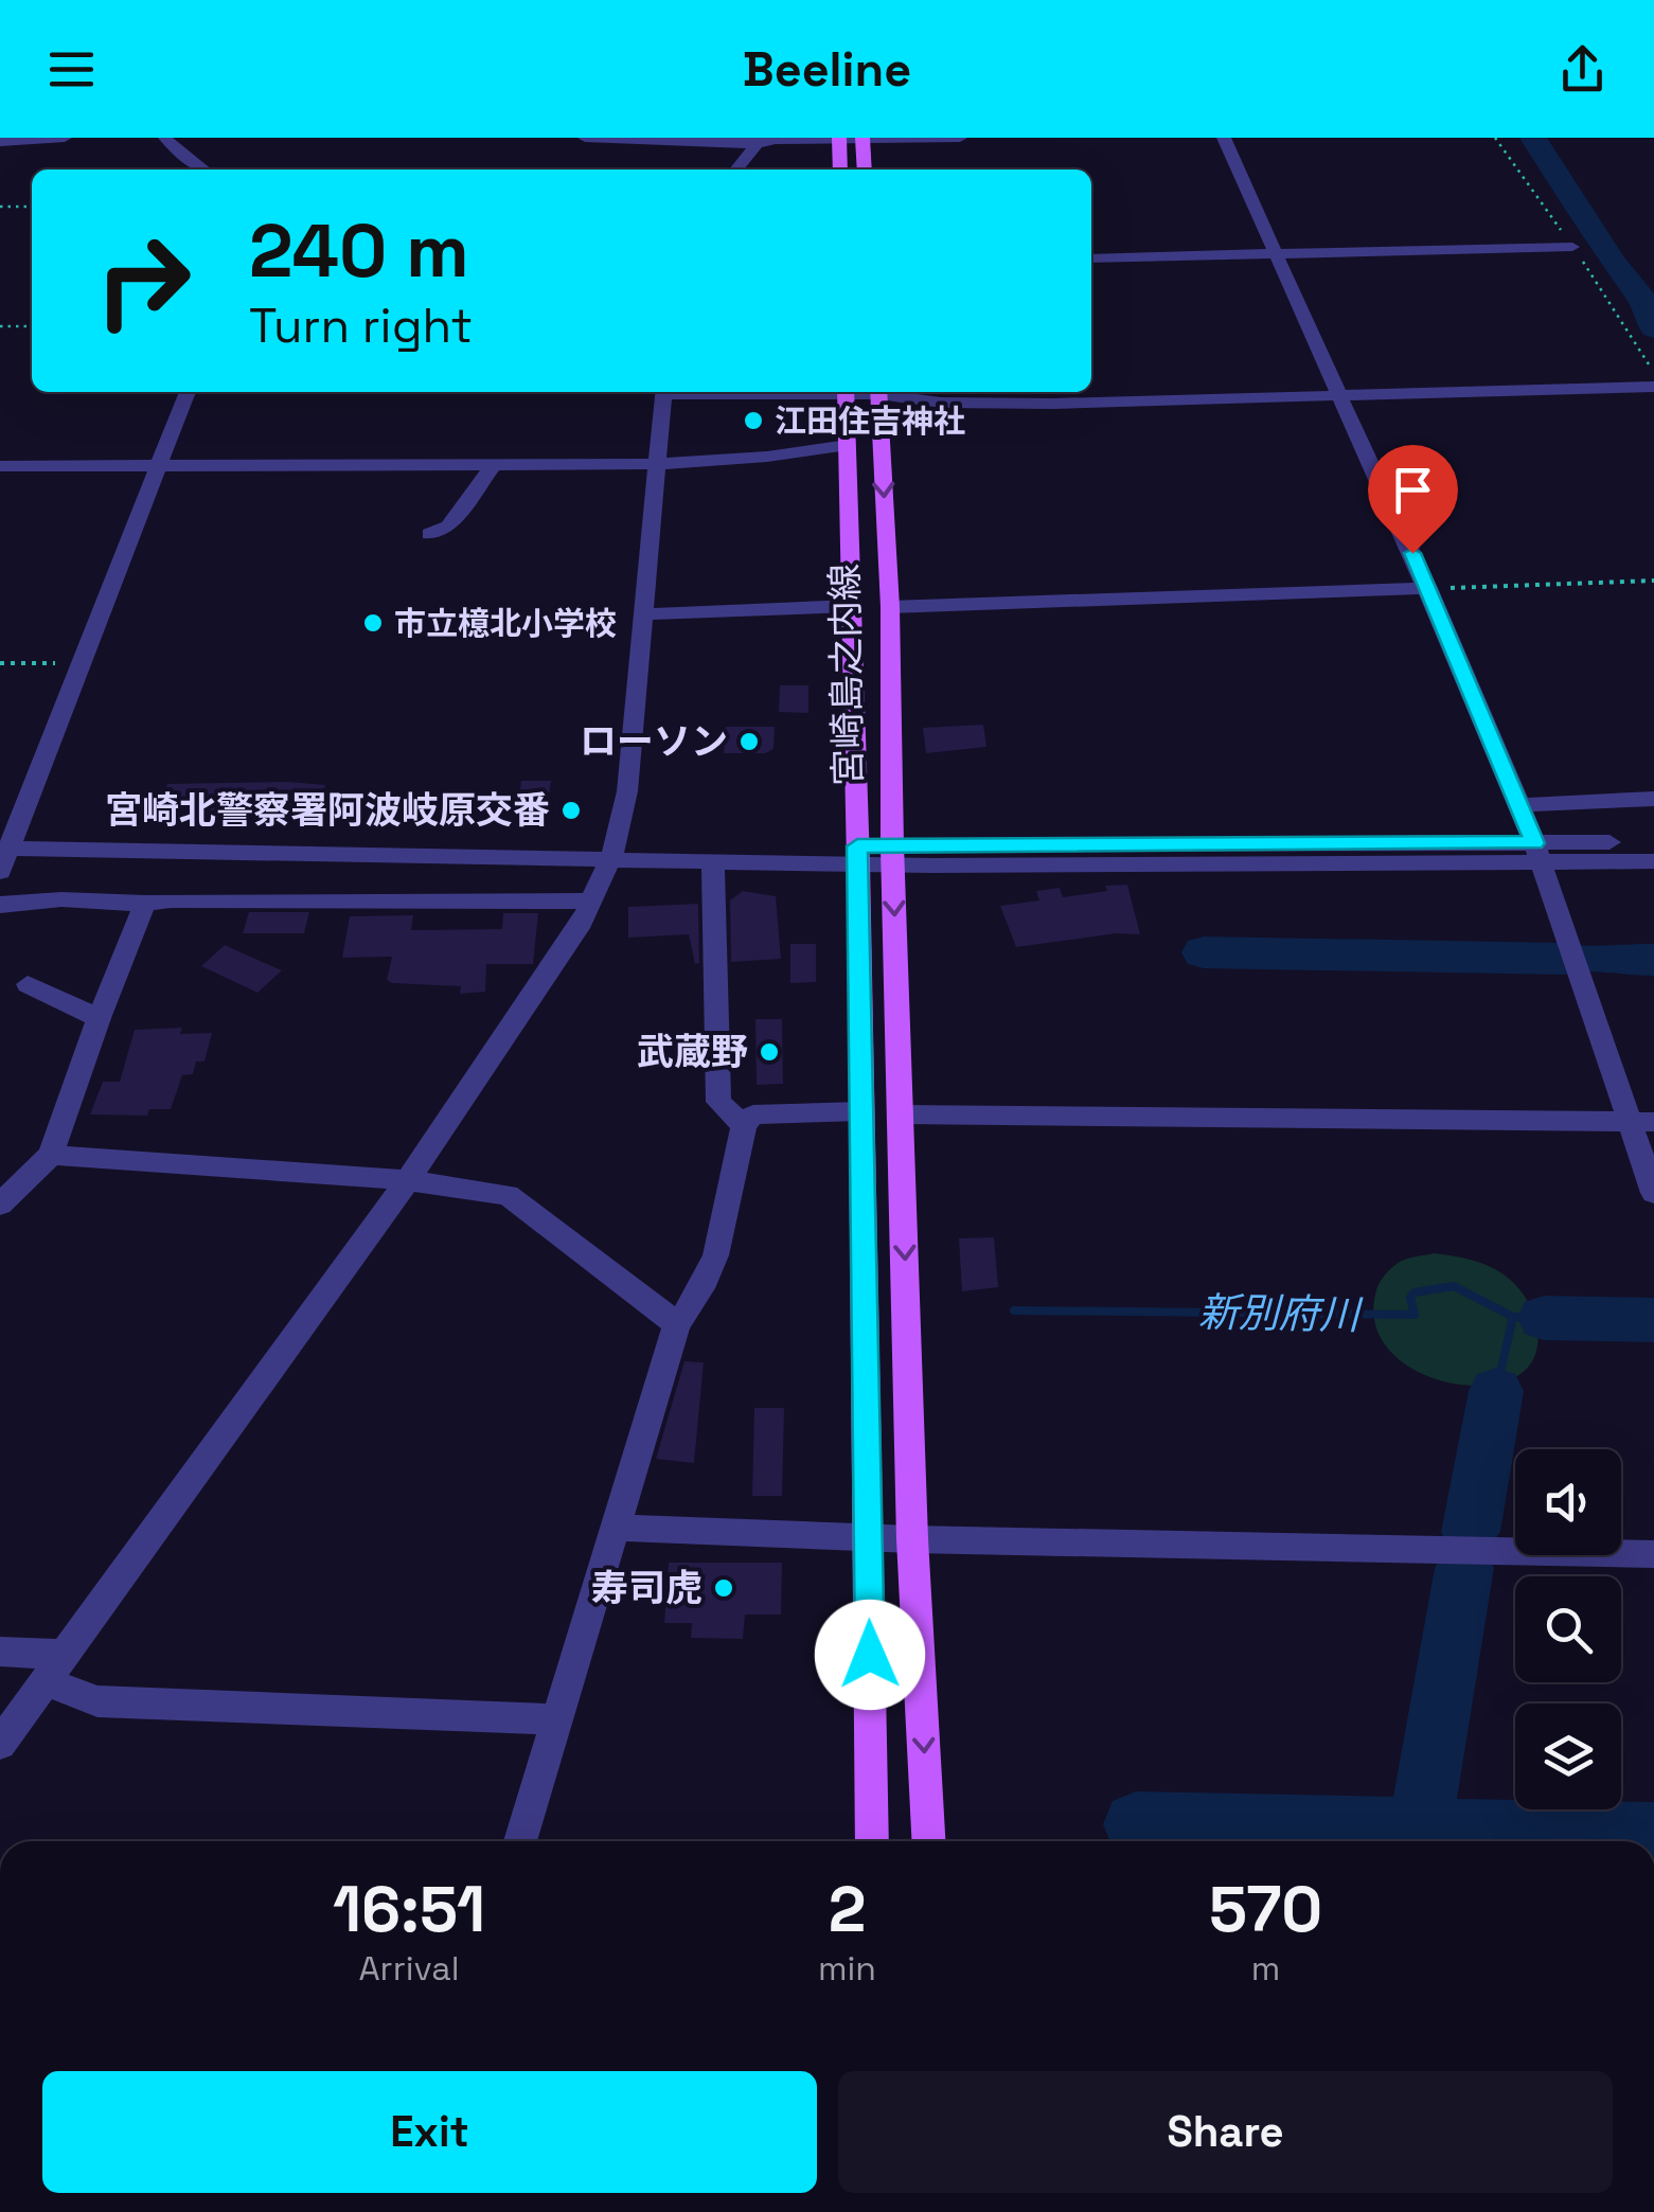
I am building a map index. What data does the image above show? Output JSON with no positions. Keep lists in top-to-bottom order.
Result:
{
  "streets": {
    "main road": ["宮崎島之内線"]
  },
  "water": ["新別府川"],
  "places": [
    "江田住吉神社",
    "市立檍北小学校",
    "ローソン",
    "宮崎北警察署阿波岐原交番",
    "武蔵野",
    "寿司虎"
  ],
  "page": {
    "header": "Beeline",
    "turn": ["240 m", "Turn right"],
    "eta": [
      "16:51",
      "Arrival",
      "2",
      "min",
      "570",
      "m"
    ],
    "buttons": ["Exit", "Share"]
  }
}
